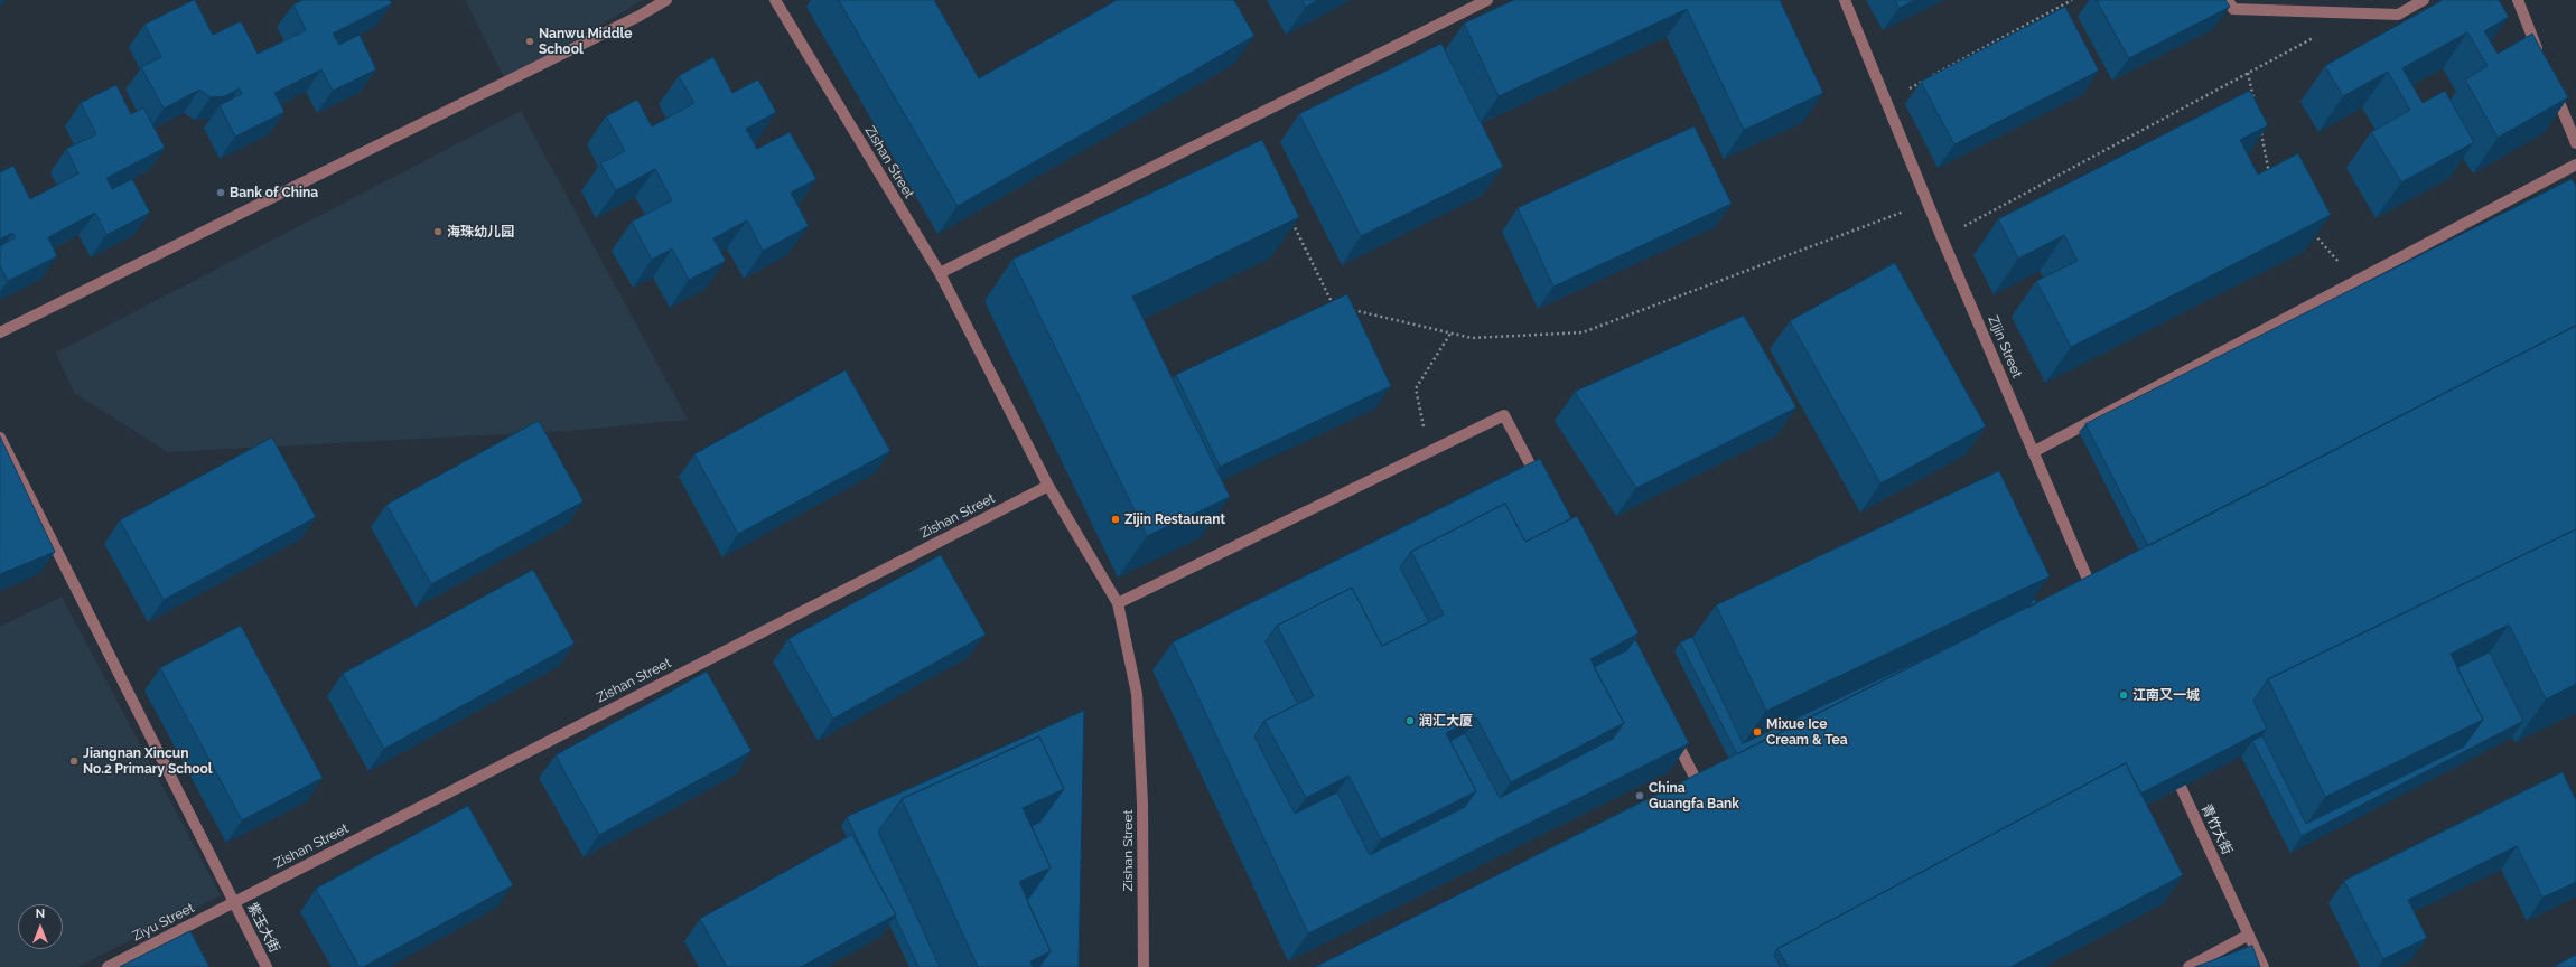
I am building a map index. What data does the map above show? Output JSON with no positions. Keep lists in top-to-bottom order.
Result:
{
  "streets": {
    "street": [
      "Zishan Street",
      "Zijin Street",
      "青竹大街",
      "Ziyu Street",
      "紫玉大街"
    ]
  },
  "crossings": [
    ["Zishan Street", "Ziyu Street"],
    ["Zishan Street", "紫玉大街"],
    ["Ziyu Street", "紫玉大街"]
  ],
  "places": [
    "Nanwu Middle School",
    "Bank of China",
    "海珠幼儿园",
    "Zijin Restaurant",
    "江南又一城",
    "润汇大厦",
    "Mixue Ice Cream & Tea",
    "Jiangnan Xincun No.2 Primary School",
    "China Guangfa Bank"
  ],
  "north": "top"
}
